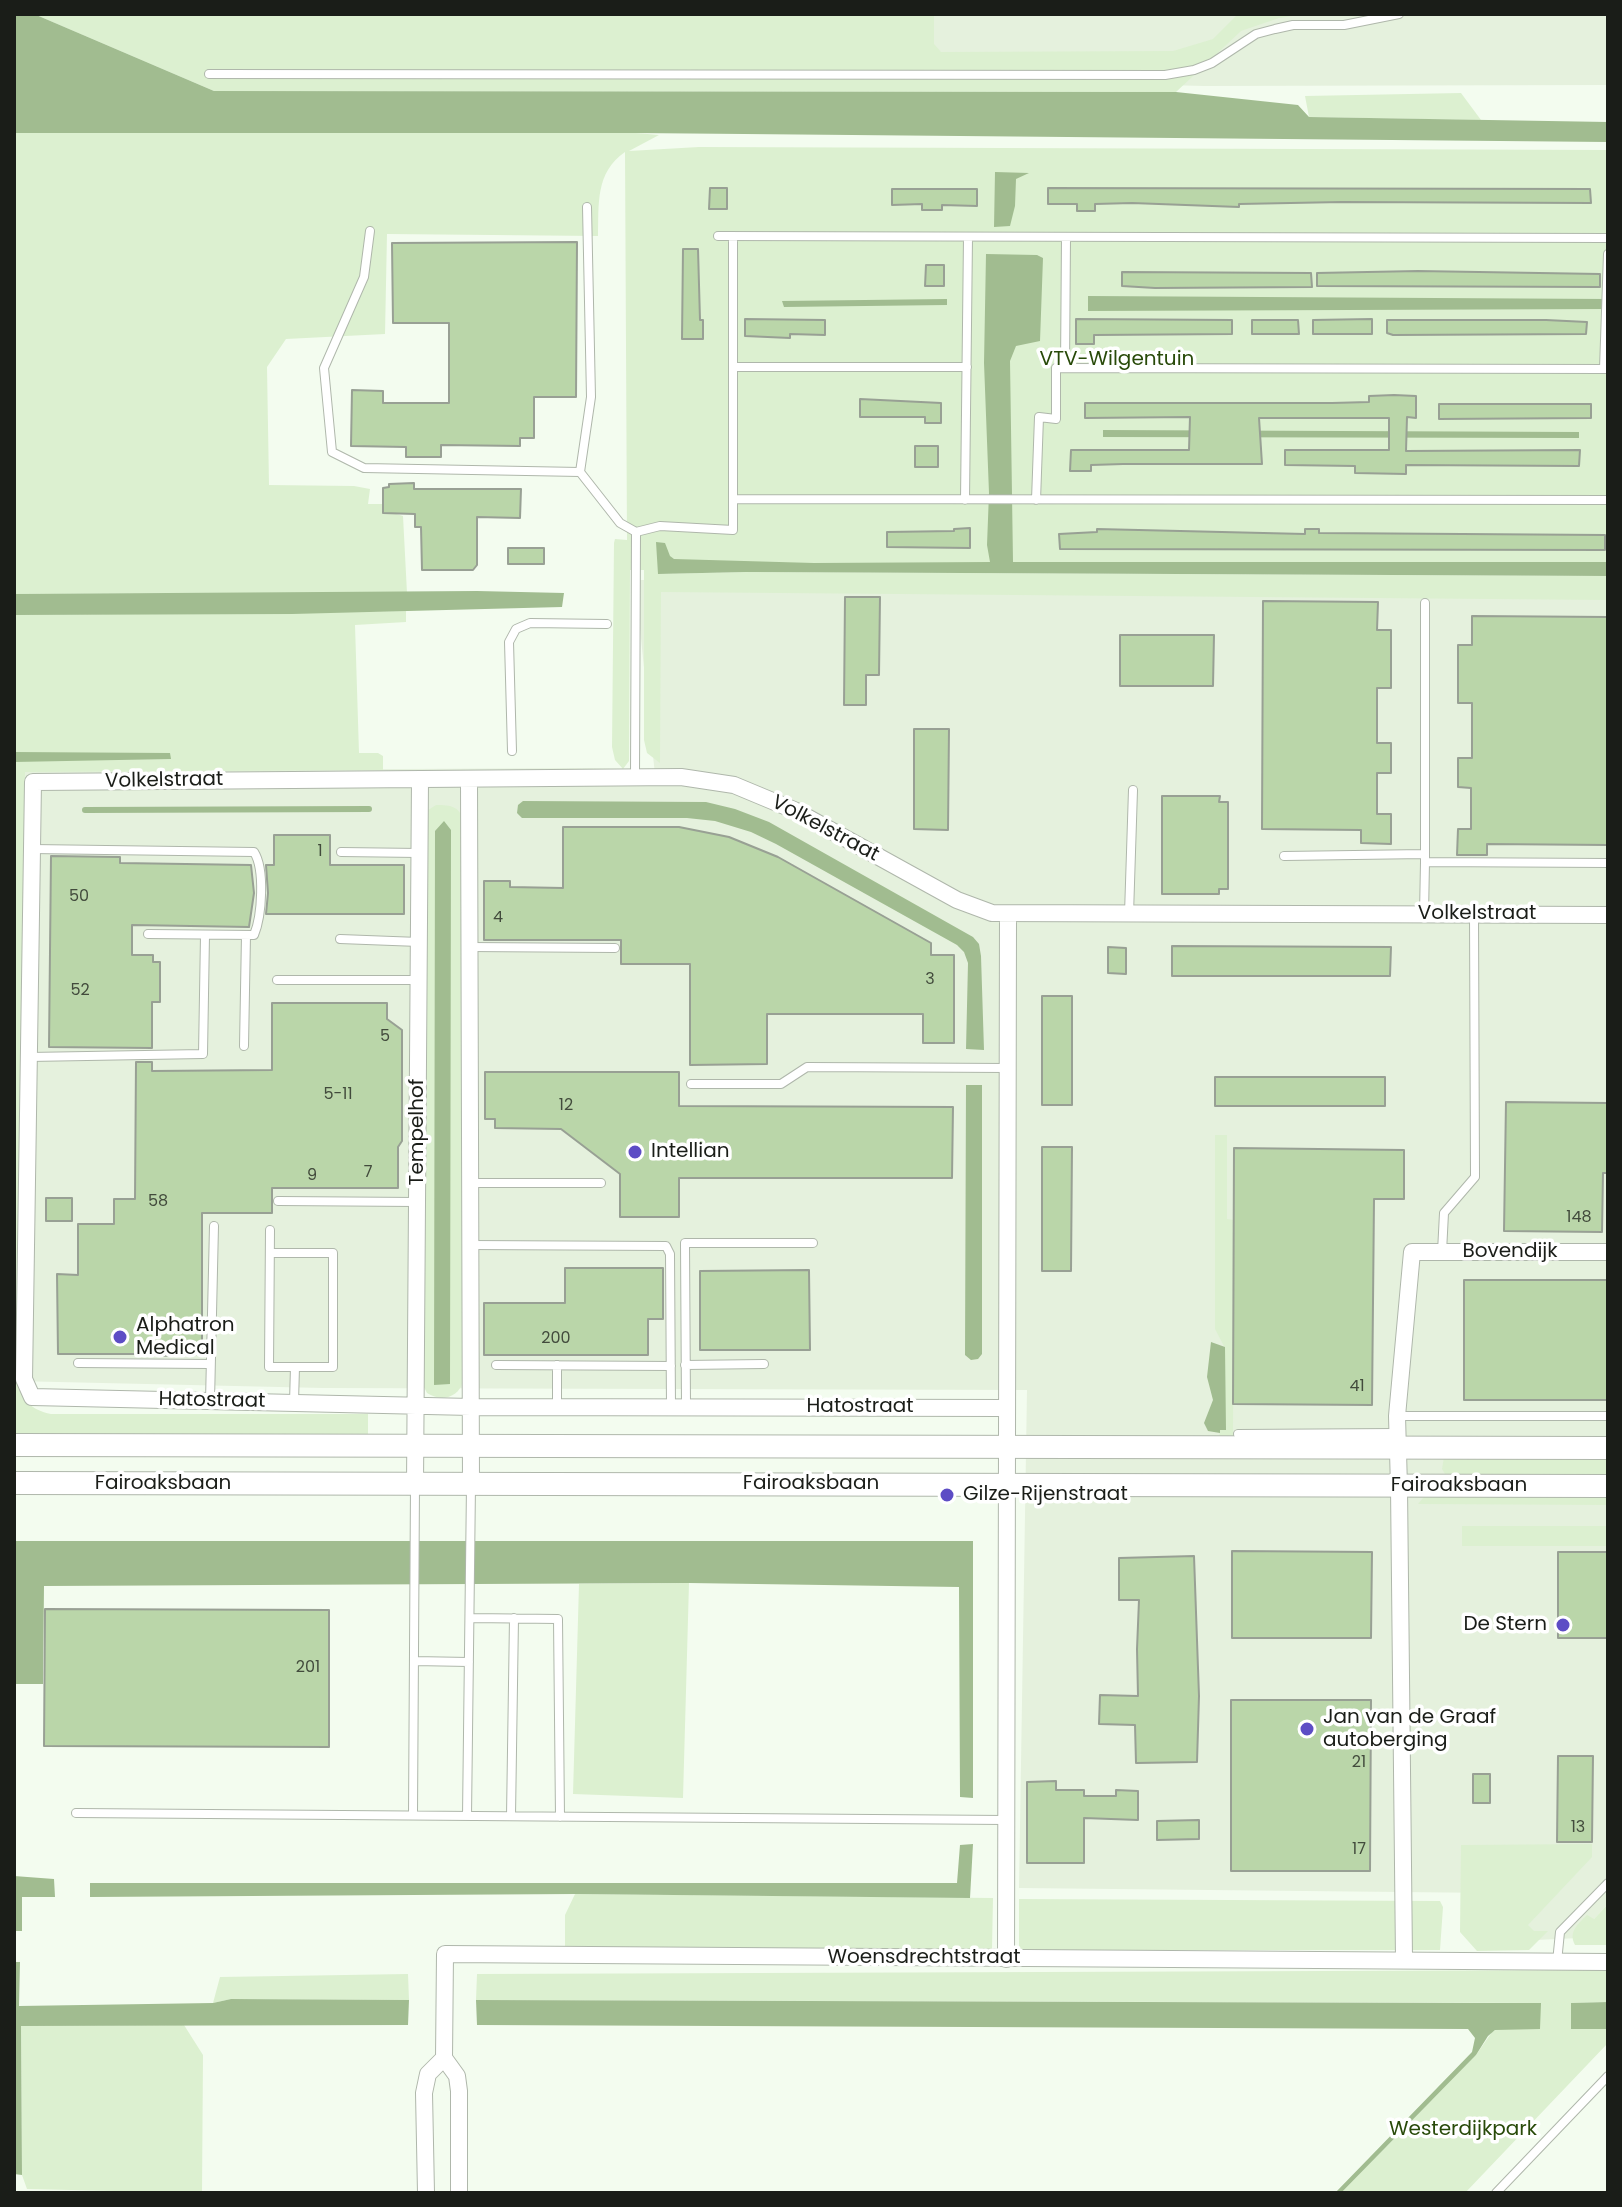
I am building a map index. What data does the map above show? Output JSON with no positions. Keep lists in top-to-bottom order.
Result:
{
  "streets": {
    "main road": ["Fairoaksbaan"],
    "street": [
      "Volkelstraat",
      "Tempelhof",
      "Bovendijk",
      "Hatostraat",
      "Woensdrechtstraat"
    ]
  },
  "crossings": [
    ["Volkelstraat", "Tempelhof"],
    ["Volkelstraat", "Hatostraat"],
    ["Tempelhof", "Hatostraat"],
    ["Tempelhof", "Fairoaksbaan"]
  ],
  "parks": ["VTV-Wilgentuin", "Westerdijkpark"],
  "places": [
    "Intellian",
    "Alphatron Medical",
    "Gilze-Rijenstraat",
    "De Stern",
    "Jan van de Graaf autoberging"
  ],
  "house_numbers": [
    "1",
    "50",
    "4",
    "3",
    "52",
    "5",
    "5-11",
    "12",
    "7",
    "9",
    "58",
    "148",
    "200",
    "41",
    "201",
    "21",
    "13",
    "17"
  ]
}
